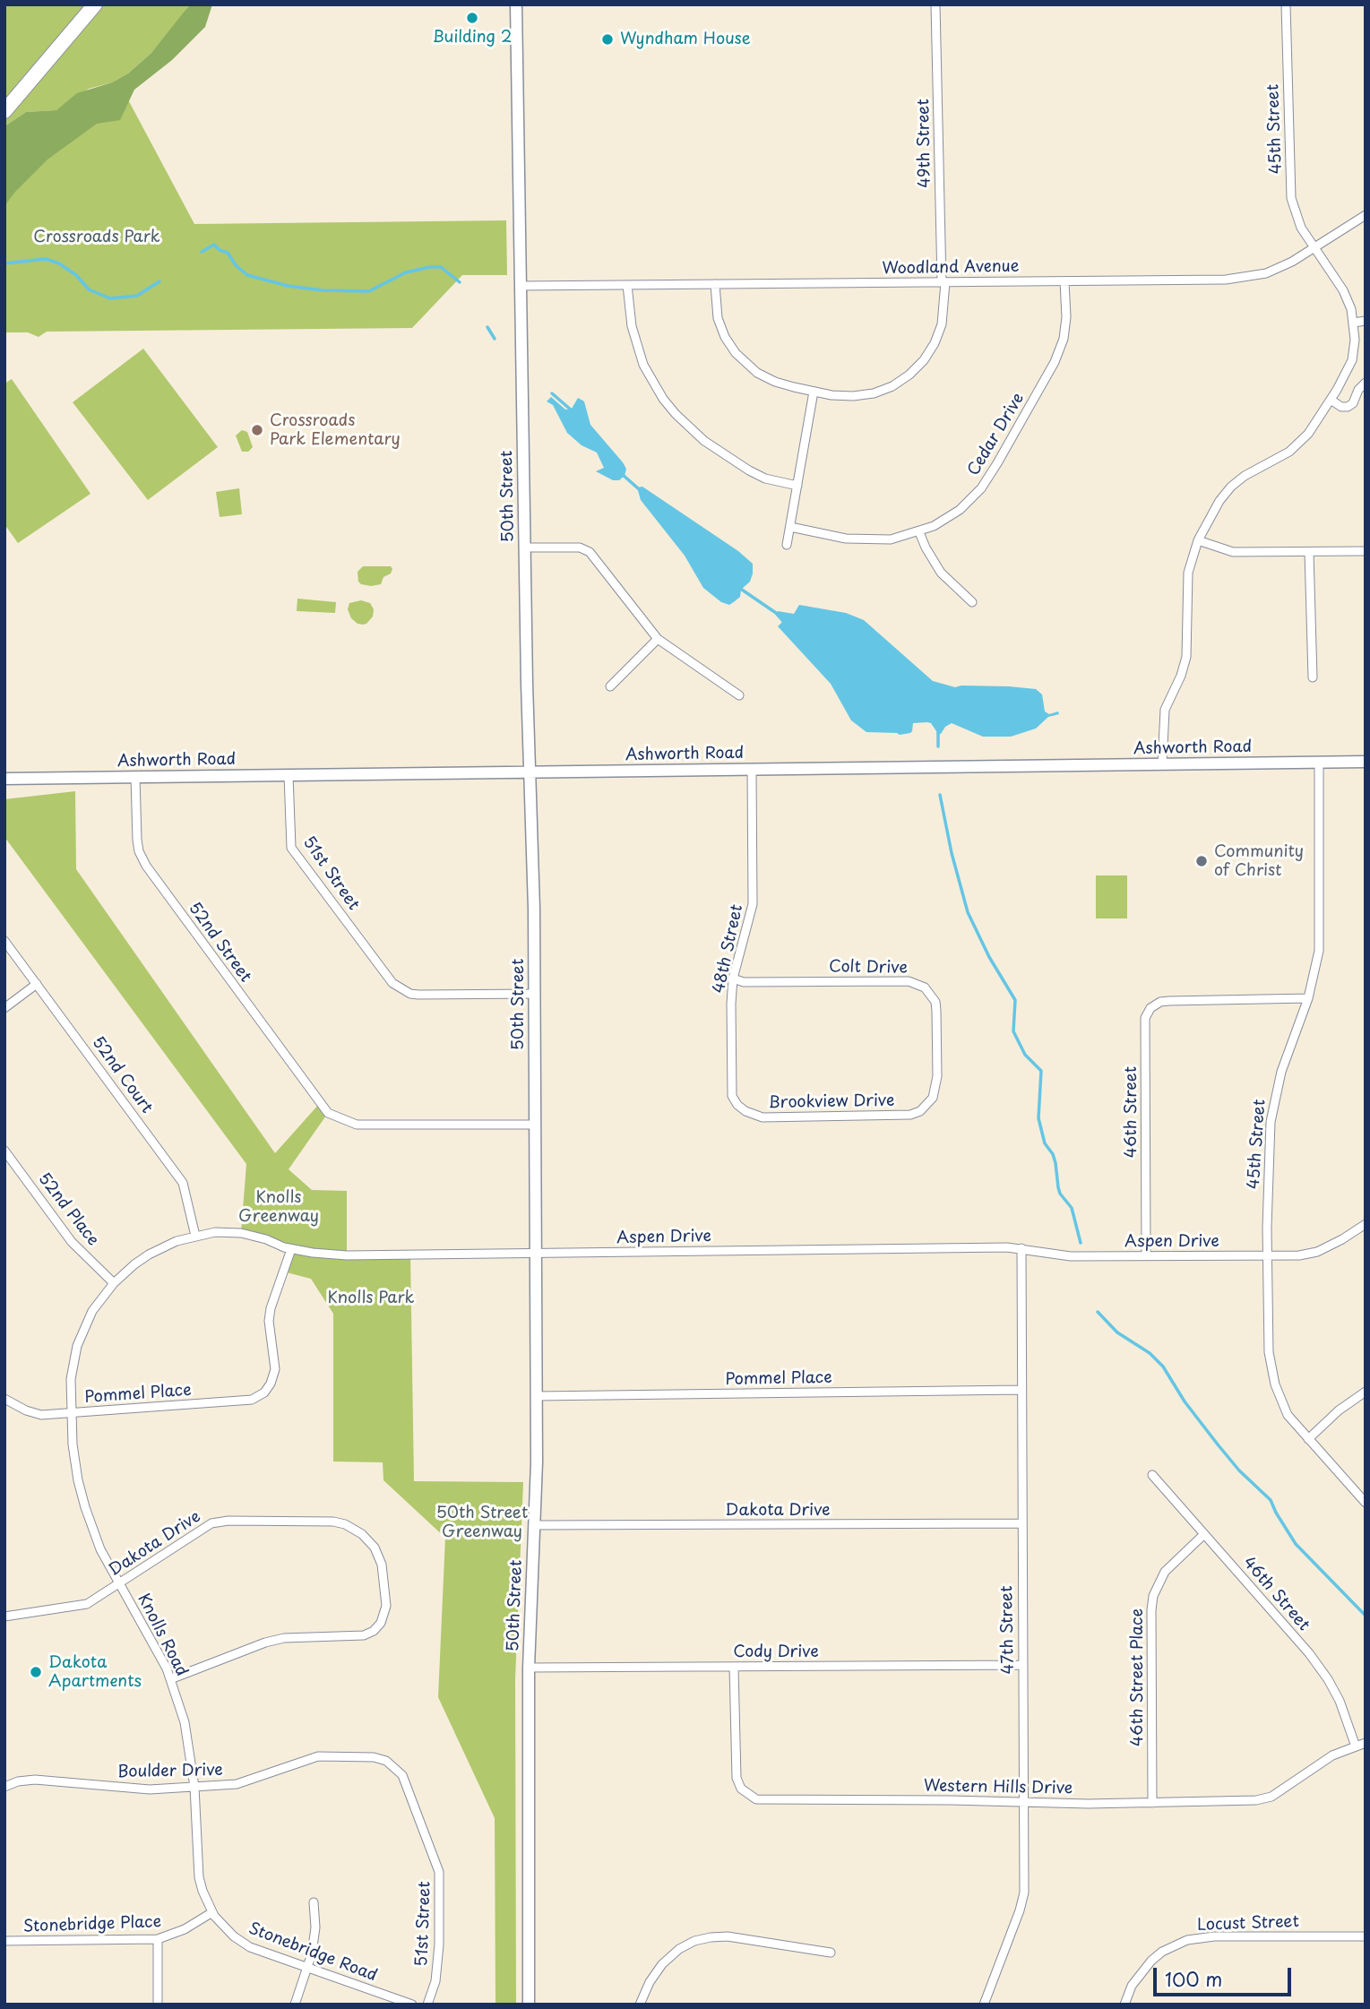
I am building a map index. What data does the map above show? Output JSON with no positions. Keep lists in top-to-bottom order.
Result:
{
  "streets": {
    "main road": ["50th Street", "Ashworth Road"],
    "street": [
      "45th Street",
      "49th Street",
      "Woodland Avenue",
      "Cedar Drive",
      "51st Street",
      "52nd Street",
      "48th Street",
      "Colt Drive",
      "52nd Court",
      "Brookview Drive",
      "46th Street",
      "52nd Place",
      "Aspen Drive",
      "Pommel Place",
      "Dakota Drive",
      "47th Street",
      "Knolls Road",
      "Cody Drive",
      "46th Street Place",
      "Boulder Drive",
      "Western Hills Drive",
      "Locust Street",
      "Stonebridge Place",
      "Stonebridge Road"
    ]
  },
  "crossings": [
    ["45th Street", "Woodland Avenue"],
    ["45th Street", "Ashworth Road"],
    ["45th Street", "46th Street"],
    ["45th Street", "Aspen Drive"],
    ["49th Street", "Woodland Avenue"],
    ["Woodland Avenue", "Cedar Drive"],
    ["Woodland Avenue", "50th Street"],
    ["50th Street", "Ashworth Road"],
    ["50th Street", "51st Street"],
    ["50th Street", "52nd Street"],
    ["50th Street", "Aspen Drive"],
    ["50th Street", "Pommel Place"],
    ["50th Street", "Dakota Drive"],
    ["50th Street", "Cody Drive"],
    ["Ashworth Road", "51st Street"],
    ["Ashworth Road", "52nd Street"],
    ["Ashworth Road", "48th Street"],
    ["51st Street", "Boulder Drive"],
    ["48th Street", "Colt Drive"],
    ["48th Street", "Brookview Drive"],
    ["Colt Drive", "Brookview Drive"],
    ["52nd Court", "Aspen Drive"],
    ["46th Street", "Aspen Drive"],
    ["46th Street", "46th Street Place"],
    ["46th Street", "Western Hills Drive"],
    ["52nd Place", "Aspen Drive"],
    ["Aspen Drive", "Pommel Place"],
    ["Aspen Drive", "47th Street"],
    ["Aspen Drive", "Knolls Road"],
    ["Pommel Place", "47th Street"],
    ["Pommel Place", "Knolls Road"],
    ["Dakota Drive", "47th Street"],
    ["Dakota Drive", "Knolls Road"],
    ["47th Street", "Cody Drive"],
    ["47th Street", "Western Hills Drive"],
    ["Knolls Road", "Boulder Drive"],
    ["Knolls Road", "Stonebridge Place"],
    ["Knolls Road", "Stonebridge Road"],
    ["Cody Drive", "Western Hills Drive"],
    ["46th Street Place", "Western Hills Drive"],
    ["Stonebridge Place", "Stonebridge Road"]
  ],
  "parks": [
    "Crossroads Park",
    "Knolls Greenway",
    "Knolls Park",
    "50th Street Greenway"
  ],
  "places": [
    "Building 2",
    "Wyndham House",
    "Crossroads Park Elementary",
    "Community of Christ",
    "Dakota Apartments"
  ],
  "scale_bar": "100 m"
}
